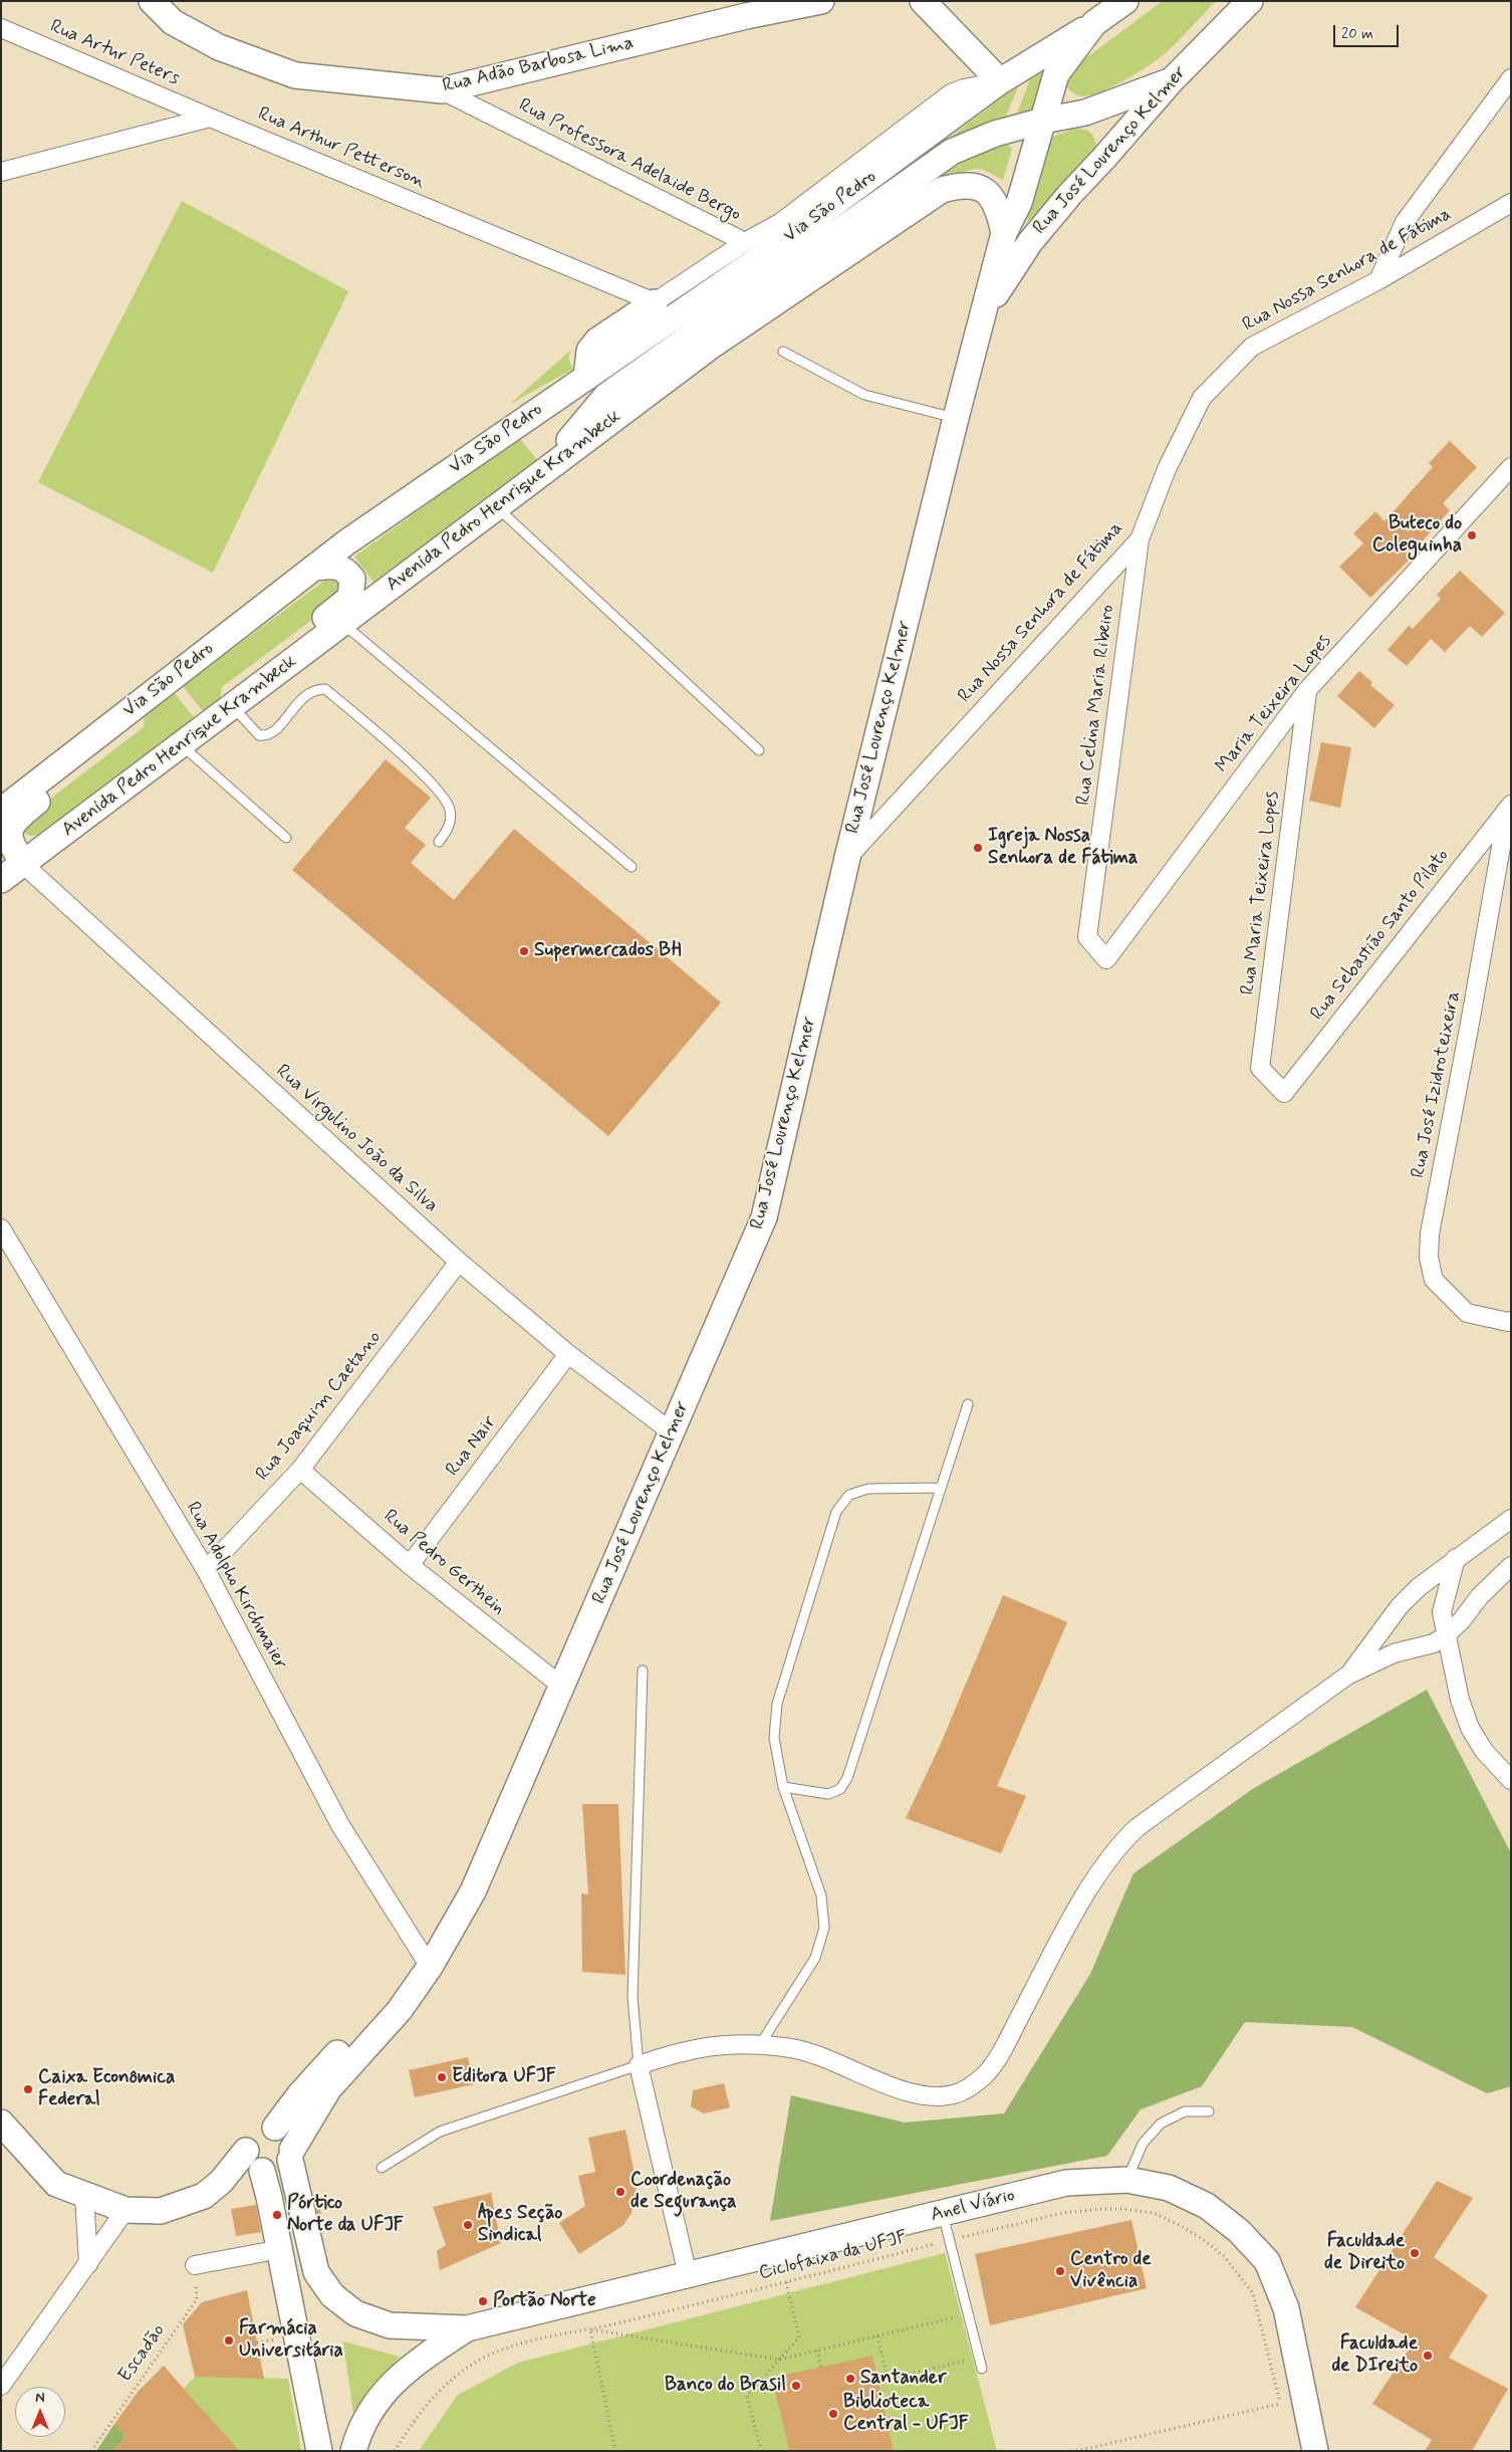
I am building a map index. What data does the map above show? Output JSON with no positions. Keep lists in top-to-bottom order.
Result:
{
  "streets": {
    "main road": [
      "Rua Adão Barbosa Lima",
      "Rua José Lourenço Kelmer",
      "Via São Pedro",
      "Avenida Pedro Henrique Krambeck",
      "Anel Viário"
    ],
    "street": [
      "Rua Artur Peters",
      "Rua Arthur Petterson",
      "Rua Professora Adelaide Bergo",
      "Rua Nossa Senhora de Fátima",
      "Maria Teixeira Lopes",
      "Rua Celina Maria Ribeiro",
      "Rua Maria Teixeira Lopes",
      "Rua Sebastião Santo Pilato",
      "Rua José Izidroteixeira",
      "Rua Virgulino João da Silva",
      "Rua Joaquim Caetano",
      "Rua Nair",
      "Rua Pedro Gerthein",
      "Rua Adolpho Kirchmaier"
    ],
    "path": ["Ciclofaixa da UFJF", "Escadão"]
  },
  "crossings": [
    ["Rua Artur Peters", "Rua Arthur Petterson"],
    ["Rua Adão Barbosa Lima", "Rua Professora Adelaide Bergo"],
    ["Rua José Lourenço Kelmer", "Via São Pedro"],
    ["Rua José Lourenço Kelmer", "Rua Nossa Senhora de Fátima"],
    ["Rua José Lourenço Kelmer", "Avenida Pedro Henrique Krambeck"],
    ["Rua José Lourenço Kelmer", "Rua Virgulino João da Silva"],
    ["Rua José Lourenço Kelmer", "Rua Pedro Gerthein"],
    ["Rua José Lourenço Kelmer", "Rua Adolpho Kirchmaier"],
    ["Rua José Lourenço Kelmer", "Anel Viário"],
    ["Via São Pedro", "Avenida Pedro Henrique Krambeck"],
    ["Rua Nossa Senhora de Fátima", "Rua Celina Maria Ribeiro"],
    ["Avenida Pedro Henrique Krambeck", "Rua Virgulino João da Silva"],
    ["Maria Teixeira Lopes", "Rua Celina Maria Ribeiro"],
    ["Maria Teixeira Lopes", "Rua Maria Teixeira Lopes"],
    ["Rua Maria Teixeira Lopes", "Rua Sebastião Santo Pilato"],
    ["Rua Sebastião Santo Pilato", "Rua José Izidroteixeira"],
    ["Rua Virgulino João da Silva", "Rua Joaquim Caetano"],
    ["Rua Virgulino João da Silva", "Rua Nair"],
    ["Rua Joaquim Caetano", "Rua Pedro Gerthein"],
    ["Rua Joaquim Caetano", "Rua Adolpho Kirchmaier"],
    ["Rua Nair", "Rua Pedro Gerthein"]
  ],
  "places": [
    "Buteco do Coleguinha",
    "Igreja Nossa Senhora de Fátima",
    "Supermercados BH",
    "Editora UFJF",
    "Caixa Econômica Federal",
    "Coordenação de Segurança",
    "Pórtico Norte da UFJF",
    "Apes Seção Sindical",
    "Faculdade de Direito",
    "Centro de Vivência",
    "Portão Norte",
    "Farmácia Universitária",
    "Faculdade de DIreito",
    "Santander",
    "Banco do Brasil",
    "Biblioteca Central - UFJF"
  ],
  "scale_bar": "20 m",
  "north": "top"
}
